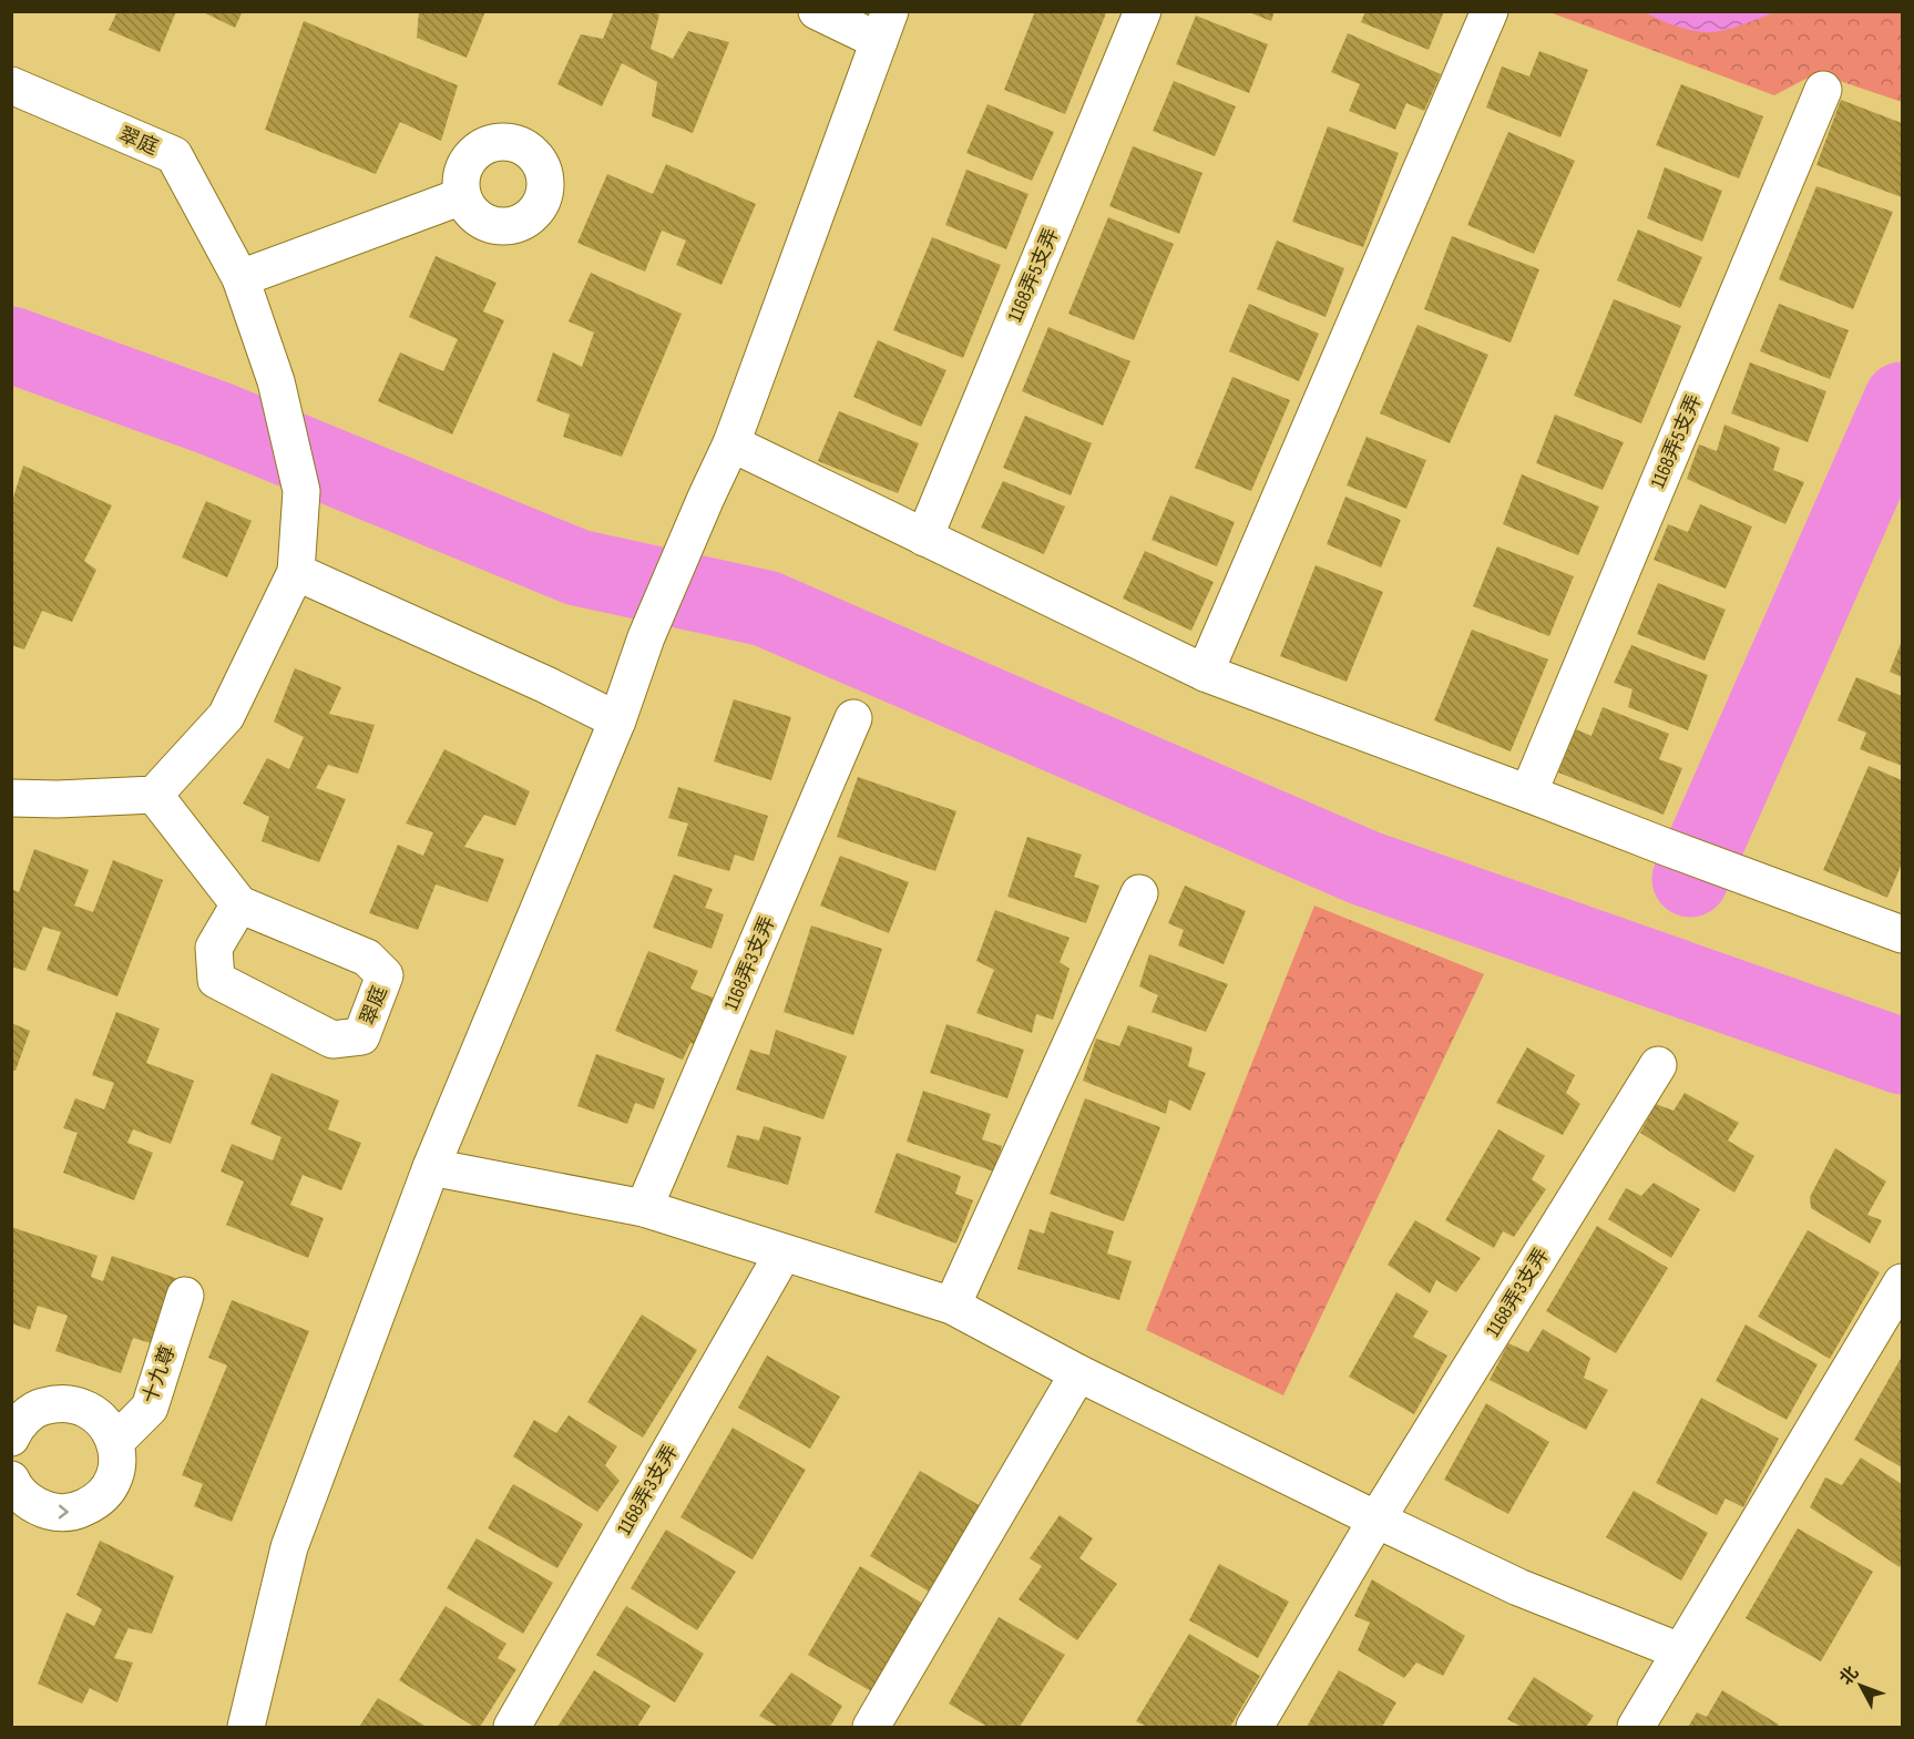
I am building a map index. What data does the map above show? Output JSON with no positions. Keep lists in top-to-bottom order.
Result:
{
  "streets": {
    "street": [
      "翠庭",
      "1168弄5支弄",
      "1168弄3支弄",
      "十九尊"
    ]
  },
  "north": "top left"
}
